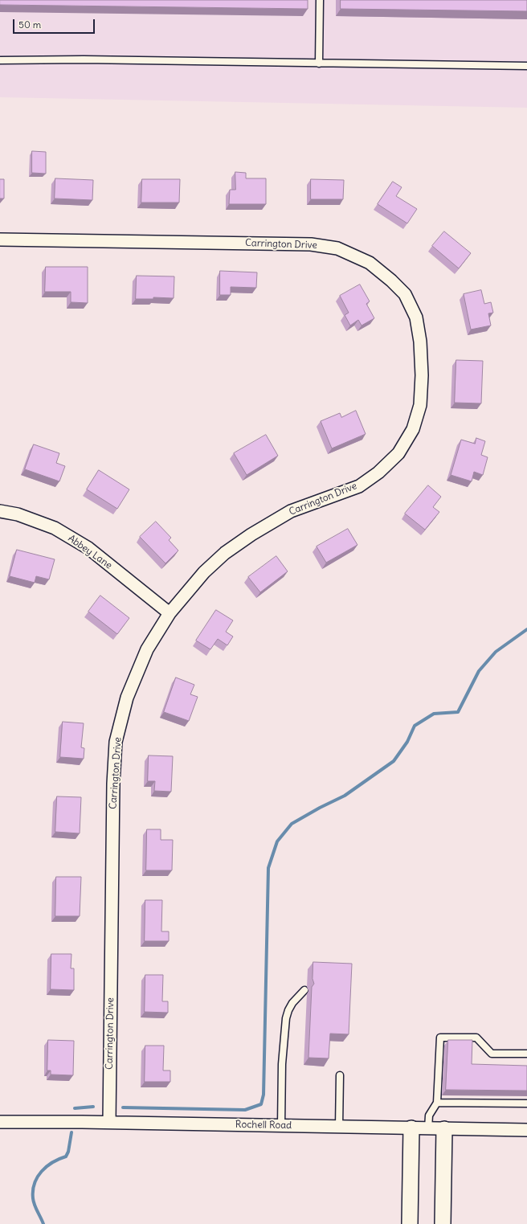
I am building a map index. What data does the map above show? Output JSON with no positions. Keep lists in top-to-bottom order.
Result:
{
  "streets": {
    "street": ["Carrington Drive", "Abbey Lane", "Rochell Road"]
  },
  "crossings": [
    ["Carrington Drive", "Abbey Lane"],
    ["Carrington Drive", "Rochell Road"]
  ],
  "scale_bar": "50 m"
}
